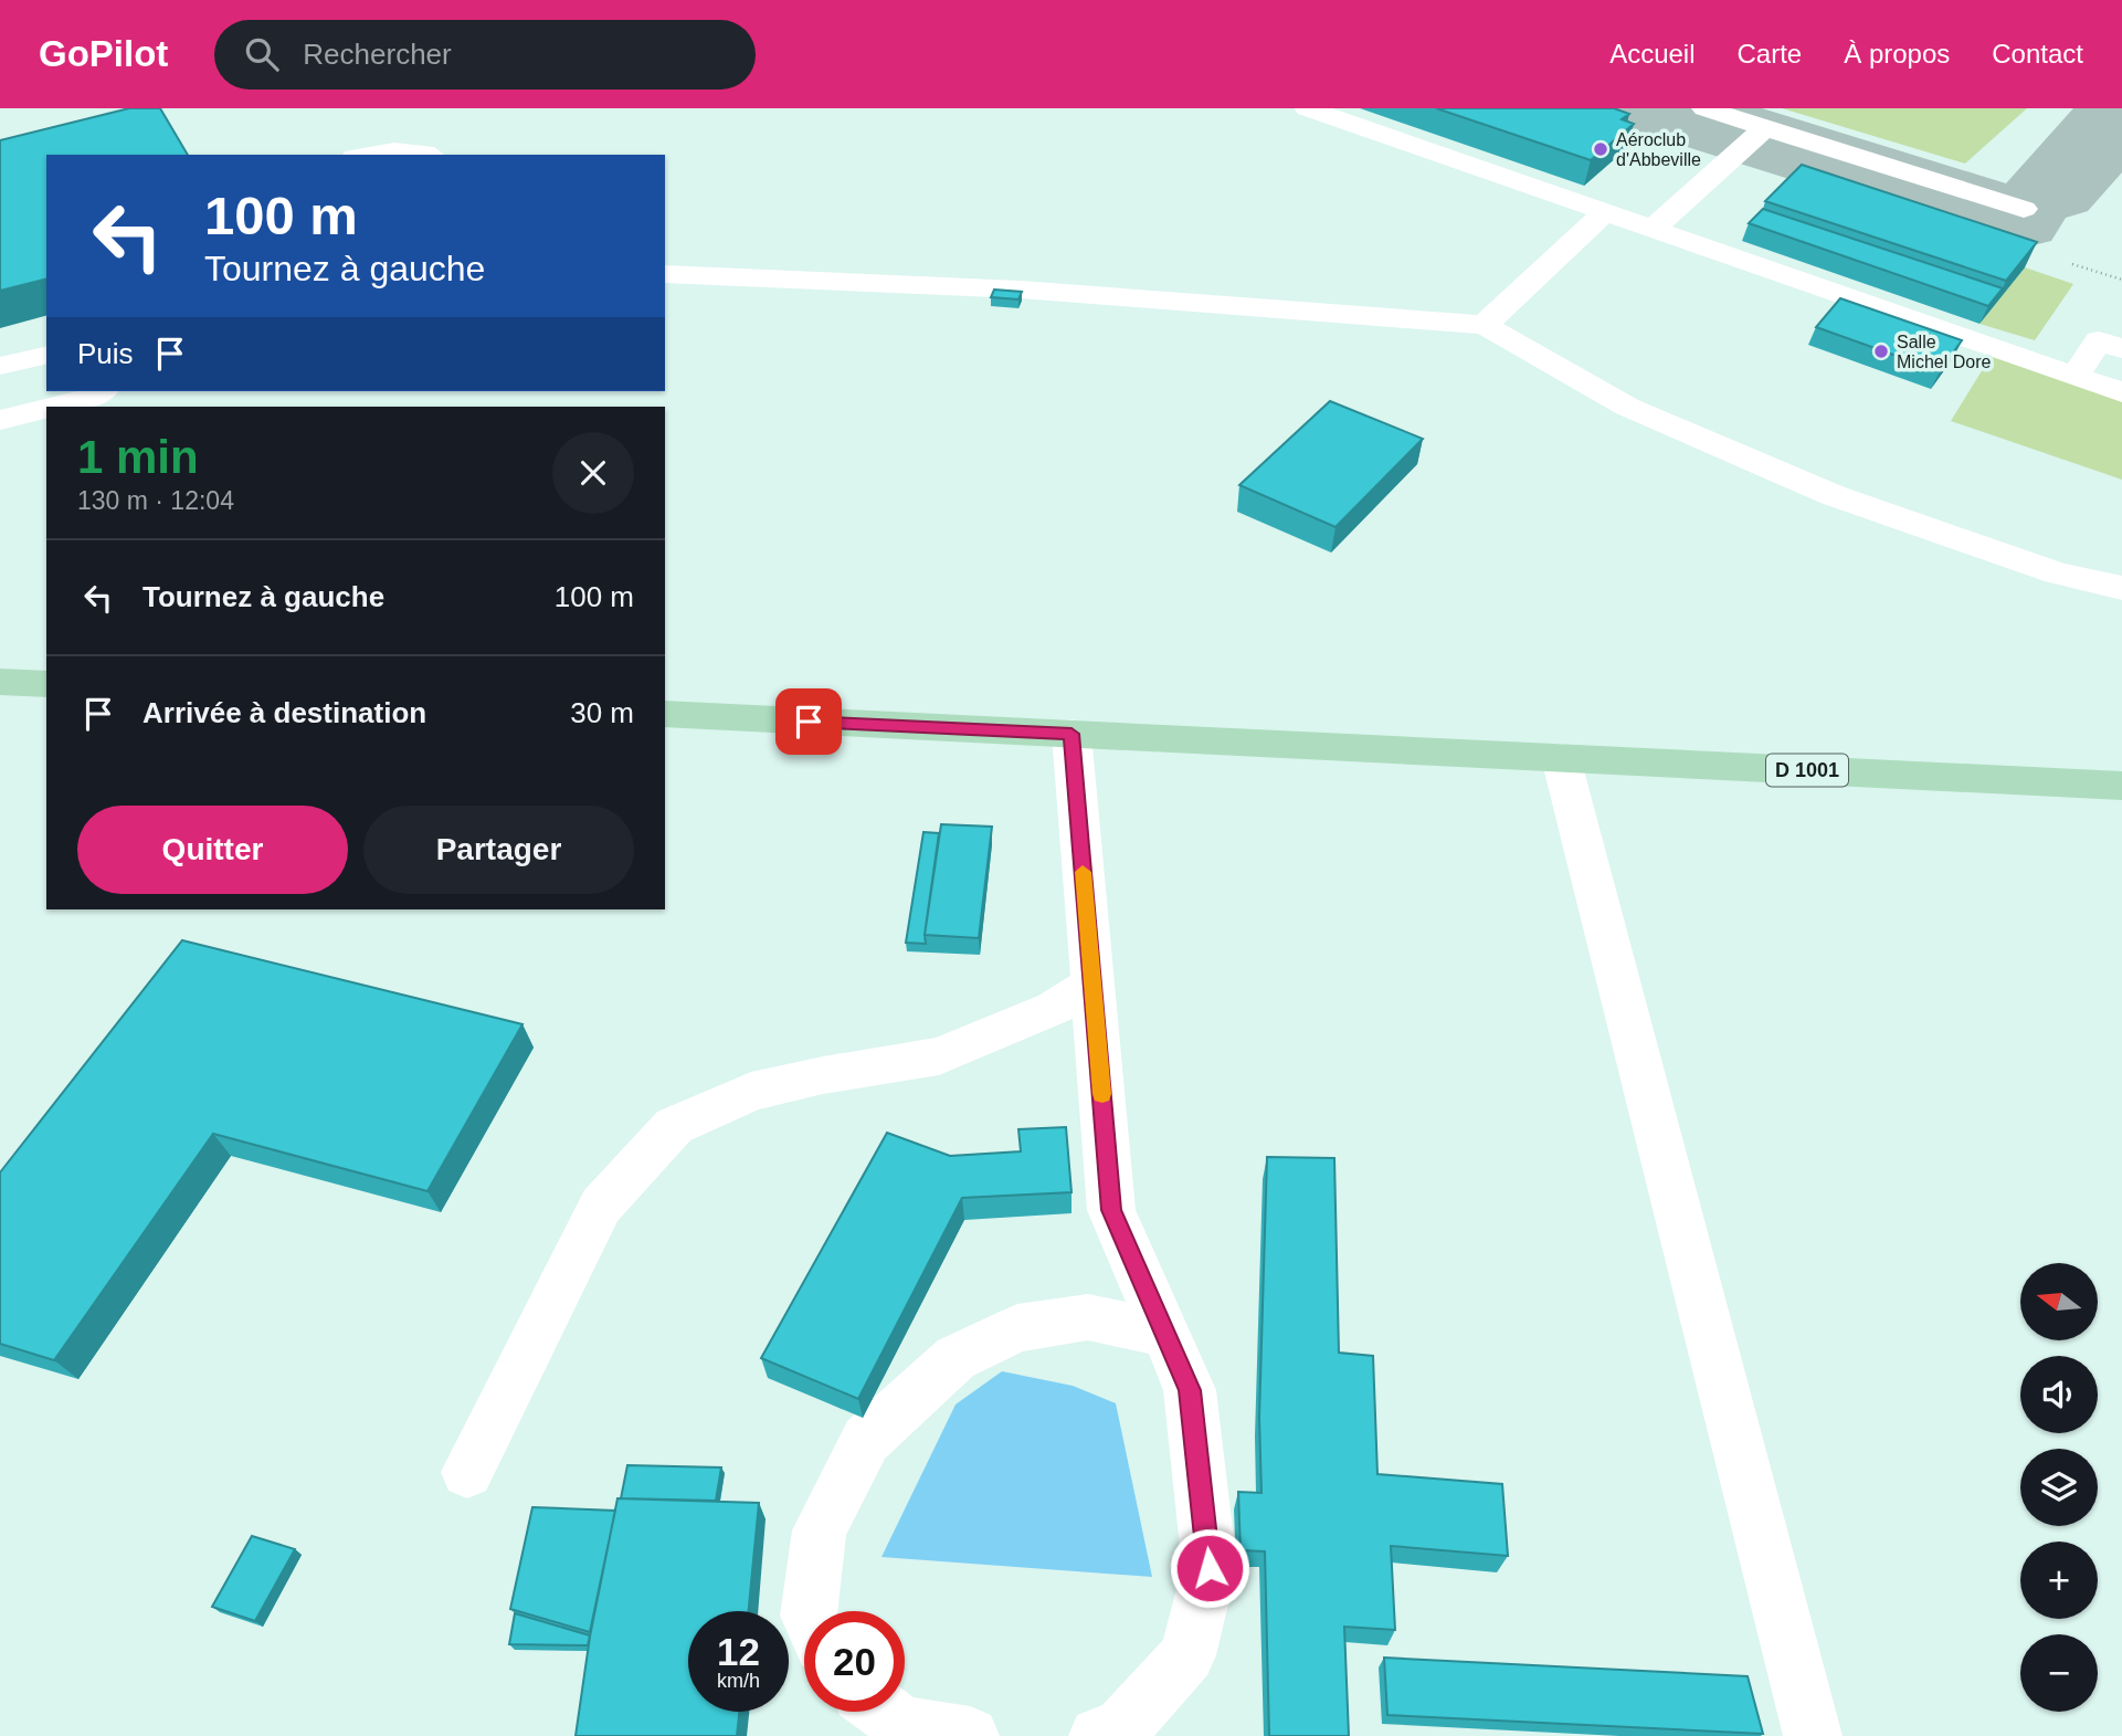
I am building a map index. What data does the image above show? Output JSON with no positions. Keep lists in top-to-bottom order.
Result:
{
  "streets": {
    "main road": ["D 1001"]
  },
  "places": ["Aéroclub d'Abbeville", "Salle Michel Dore"],
  "north": "left",
  "page": {
    "header": "GoPilot",
    "search": "Rechercher",
    "nav": [
      "Accueil",
      "Carte",
      "À propos",
      "Contact"
    ],
    "turn": ["100 m", "Tournez à gauche"],
    "then": "Puis",
    "heading": ["1 min", "130 m · 12:04"],
    "list": [
      {
        "name": "Tournez à gauche",
        "value": "100 m"
      },
      {
        "name": "Arrivée à destination",
        "value": "30 m"
      }
    ],
    "buttons": ["Quitter", "Partager"],
    "map_buttons": ["+", "−"],
    "speed": "12 km/h",
    "limit": "20"
  }
}
